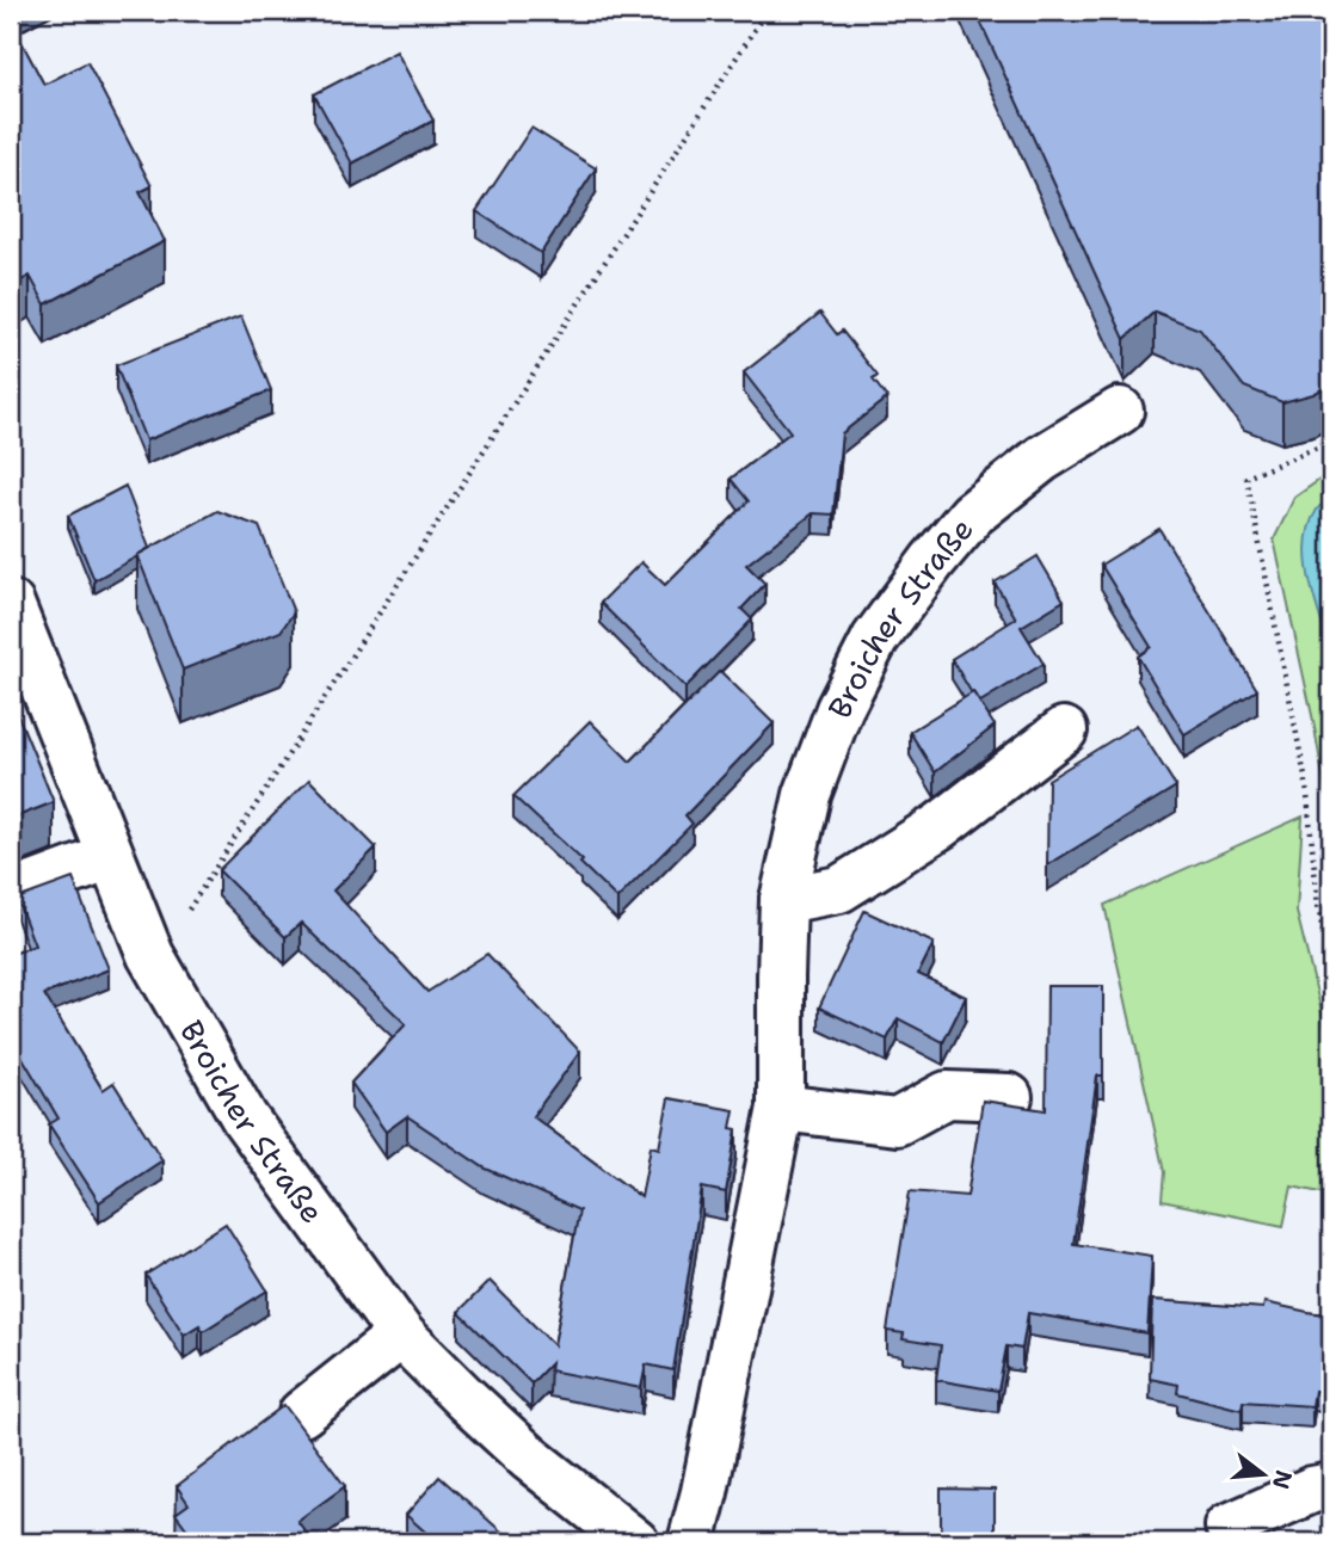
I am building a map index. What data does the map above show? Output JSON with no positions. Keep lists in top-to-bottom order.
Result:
{
  "streets": {
    "street": ["Broicher Straße"]
  },
  "north": "right"
}
